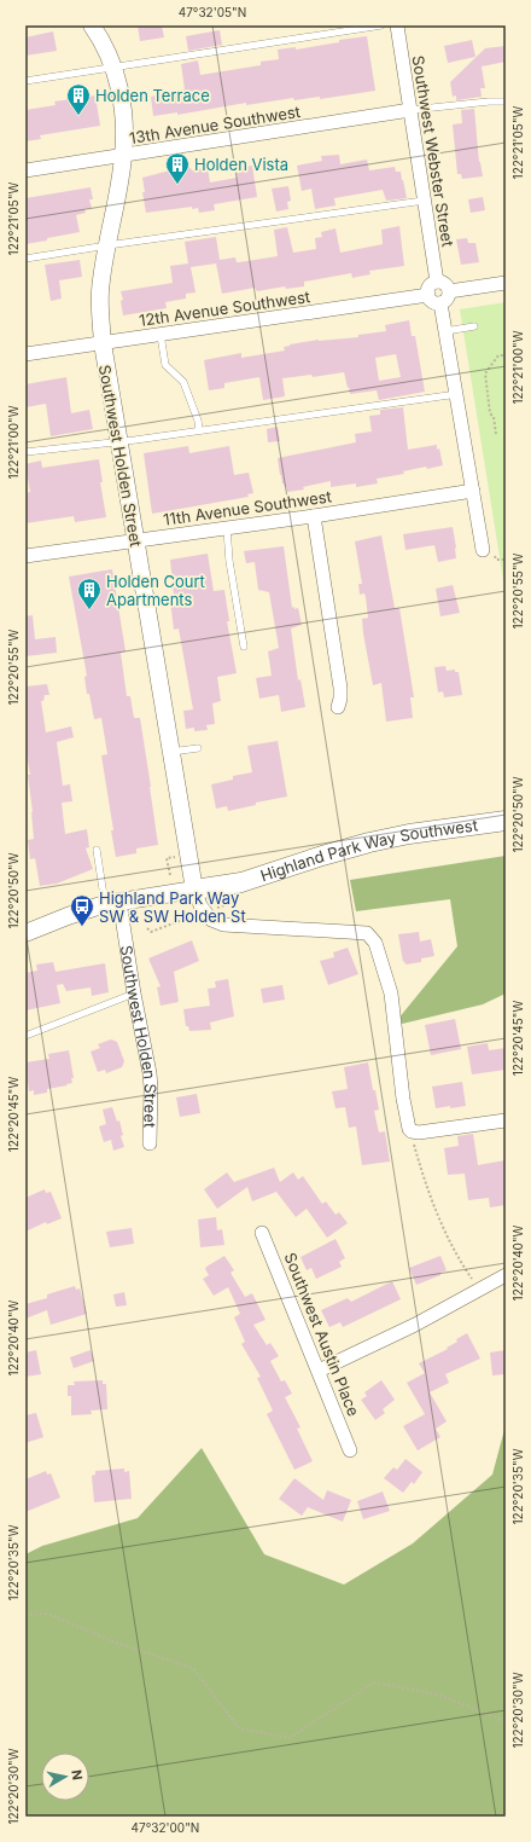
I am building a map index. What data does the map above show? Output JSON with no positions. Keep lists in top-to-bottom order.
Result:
{
  "streets": {
    "main road": ["Highland Park Way Southwest"],
    "street": [
      "13th Avenue Southwest",
      "Southwest Webster Street",
      "12th Avenue Southwest",
      "Southwest Holden Street",
      "11th Avenue Southwest",
      "Southwest Austin Place"
    ]
  },
  "crossings": [
    ["13th Avenue Southwest", "Southwest Webster Street"],
    ["13th Avenue Southwest", "Southwest Holden Street"],
    ["Southwest Webster Street", "12th Avenue Southwest"],
    ["12th Avenue Southwest", "Southwest Holden Street"],
    ["Southwest Holden Street", "11th Avenue Southwest"],
    ["Southwest Holden Street", "Highland Park Way Southwest"]
  ],
  "places": {
    "building": ["Holden Terrace", "Holden Vista", "Holden Court Apartments"],
    "bus stop": ["Highland Park Way SW & SW Holden St"]
  },
  "north": "right",
  "coordinates": [
    "47°32'05\"N",
    "122°21'05\"W",
    "122°21'00\"W",
    "122°20'55\"W",
    "122°20'50\"W",
    "122°20'45\"W",
    "122°20'40\"W",
    "122°20'35\"W",
    "122°20'30\"W",
    "47°32'00\"N"
  ]
}
